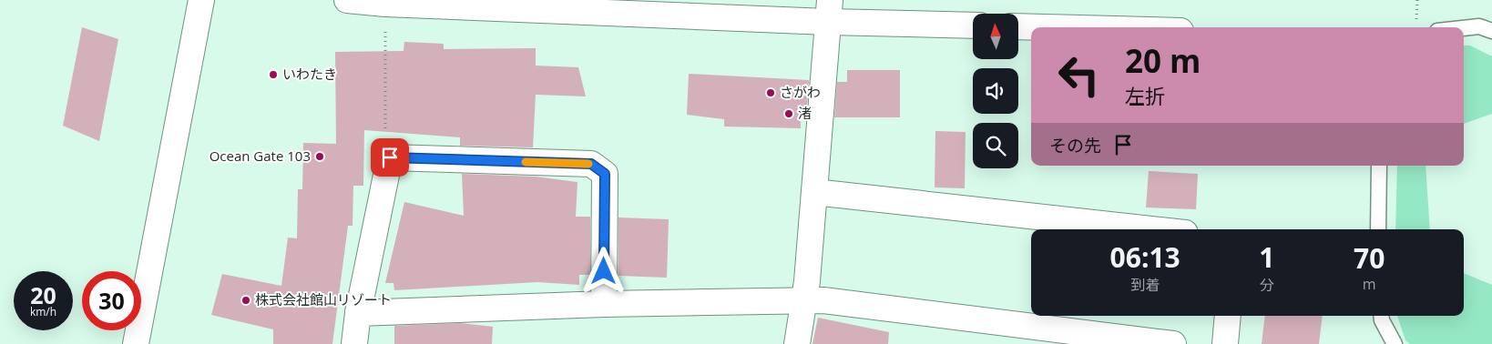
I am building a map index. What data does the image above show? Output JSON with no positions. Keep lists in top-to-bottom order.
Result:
{
  "places": [
    "いわたき",
    "さがわ",
    "渚",
    "Ocean Gate 103",
    "株式会社館山リゾート"
  ],
  "north": "top",
  "page": {
    "turn": ["20 m", "左折"],
    "then": "その先",
    "eta": [
      "06:13",
      "到着",
      "1",
      "分",
      "70",
      "m"
    ],
    "speed": "20 km/h",
    "limit": "30"
  }
}
